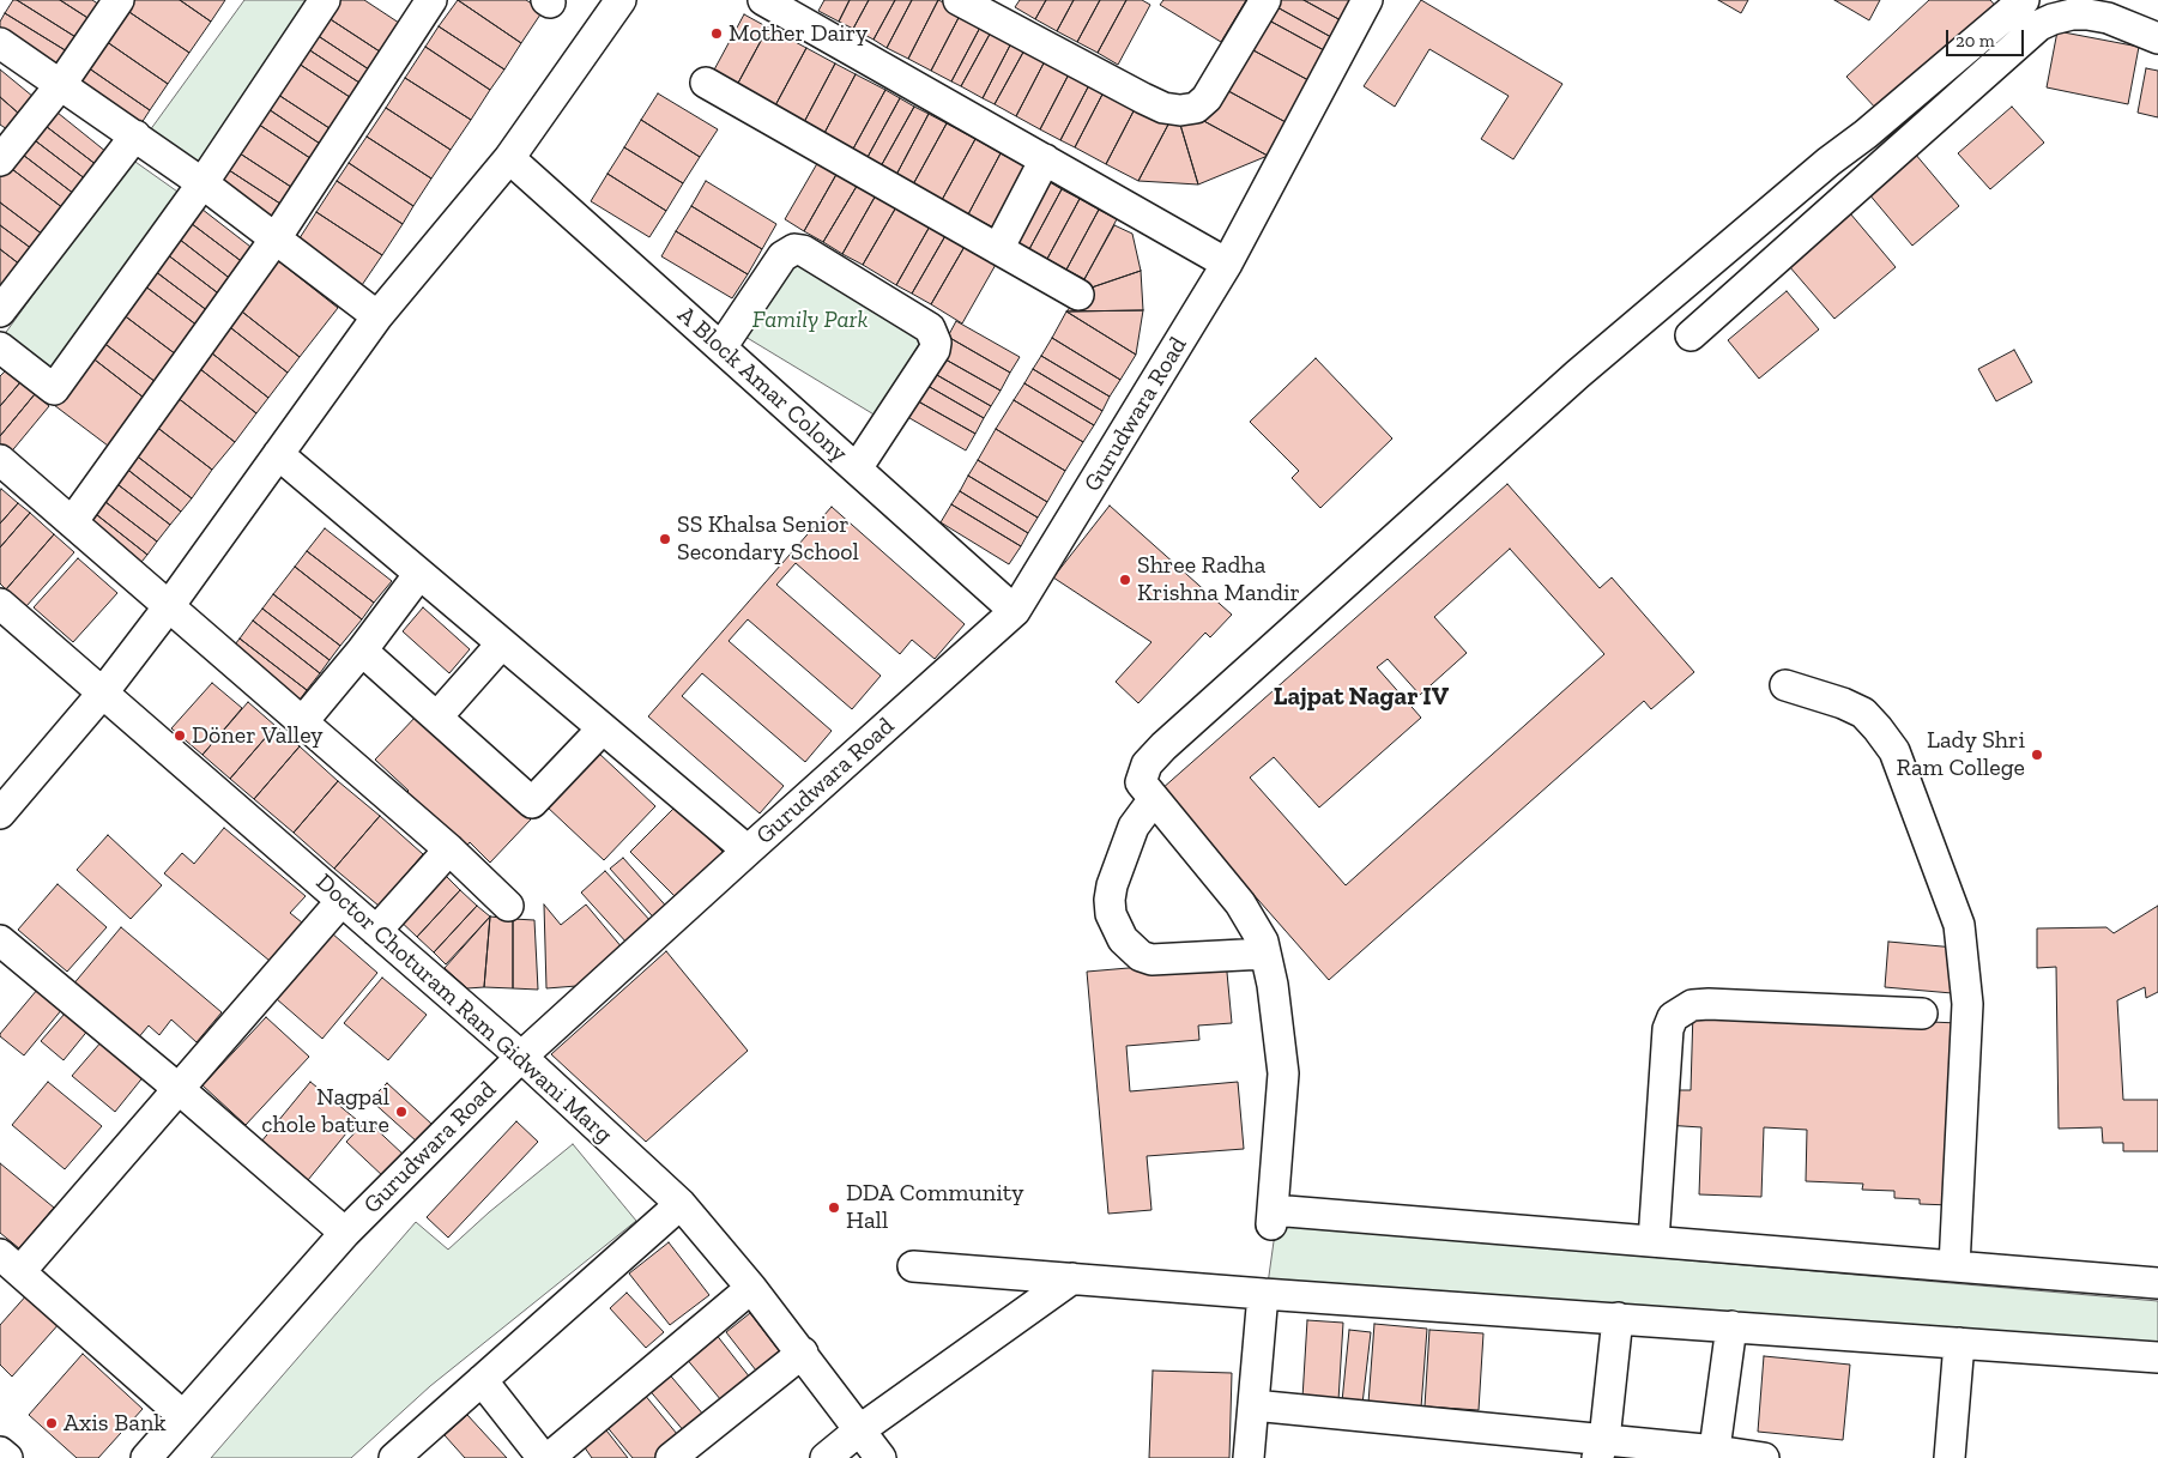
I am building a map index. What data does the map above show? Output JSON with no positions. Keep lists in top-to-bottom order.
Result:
{
  "streets": {
    "street": ["A Block Amar Colony", "Gurudwara Road", "Doctor Choturam Ram Gidwani Marg"]
  },
  "crossings": [
    ["A Block Amar Colony", "Gurudwara Road"],
    ["Gurudwara Road", "Doctor Choturam Ram Gidwani Marg"]
  ],
  "districts": ["Lajpat Nagar IV"],
  "parks": ["Family Park"],
  "places": [
    "Mother Dairy",
    "SS Khalsa Senior Secondary School",
    "Shree Radha Krishna Mandir",
    "Döner Valley",
    "Lady Shri Ram College",
    "Nagpal chole bature",
    "DDA Community Hall",
    "Axis Bank"
  ],
  "scale_bar": "20 m"
}
